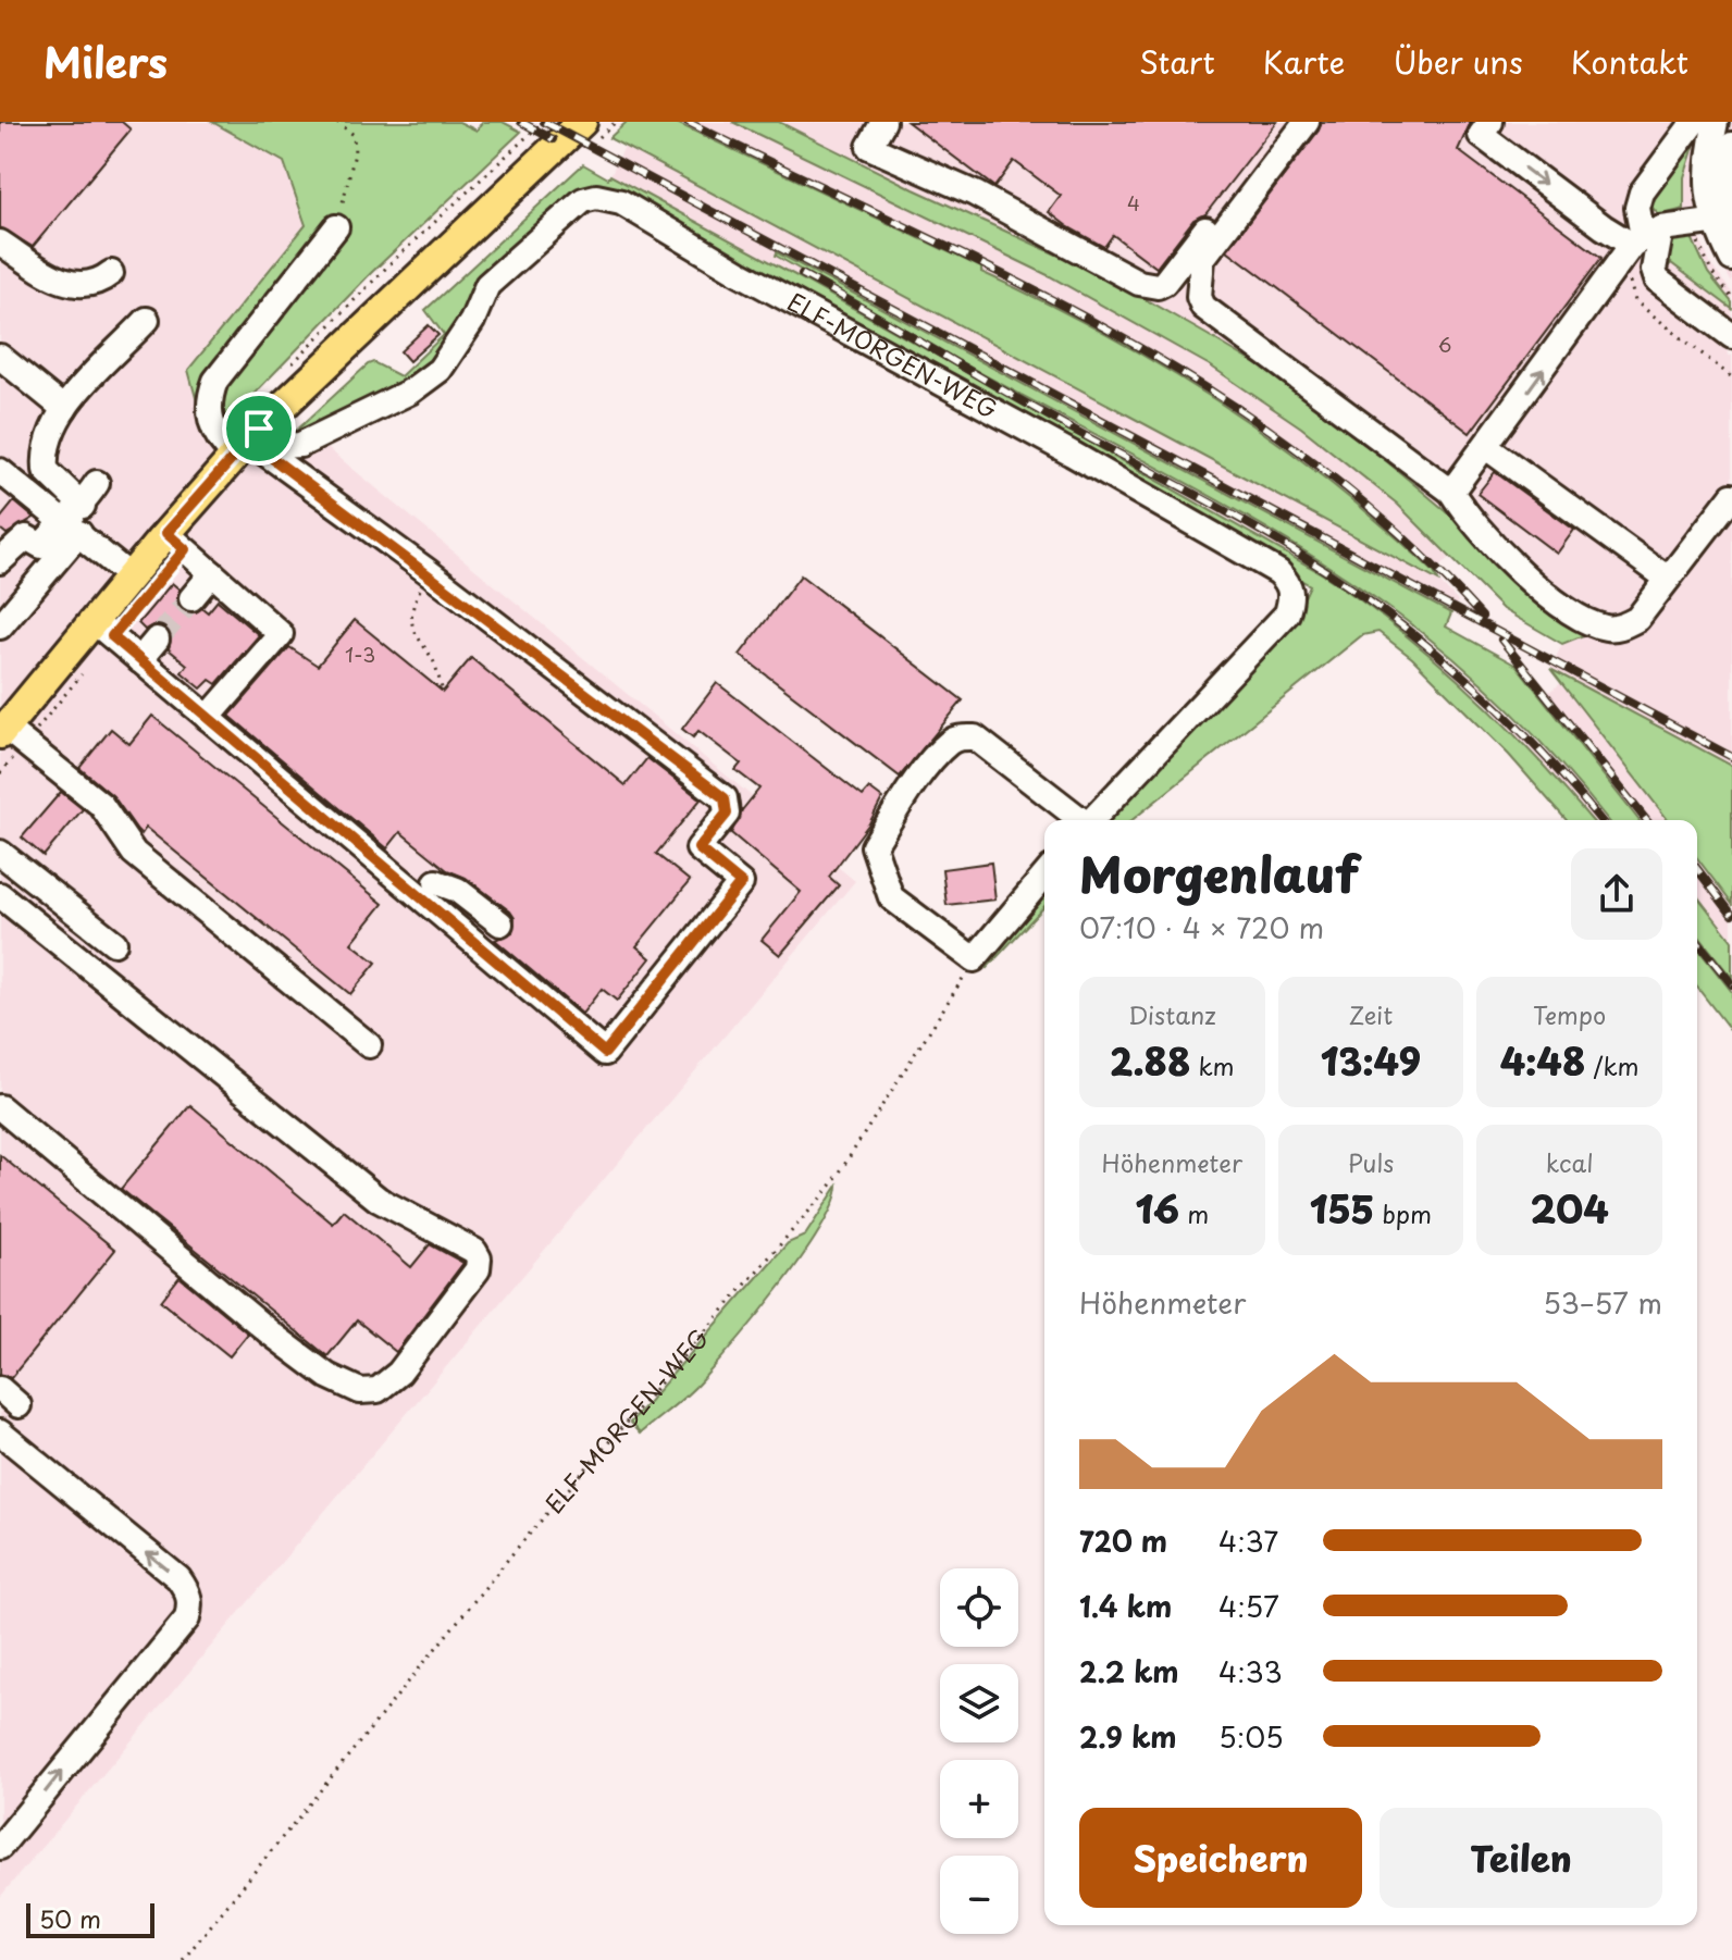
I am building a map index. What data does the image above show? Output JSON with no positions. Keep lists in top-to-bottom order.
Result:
{
  "streets": {
    "street": ["ELF-MORGEN-WEG"]
  },
  "house_numbers": ["4", "6", "1-3"],
  "scale_bar": "50 m",
  "page": {
    "header": "Milers",
    "nav": [
      "Start",
      "Karte",
      "Über uns",
      "Kontakt"
    ],
    "heading": ["Morgenlauf", "07:10 · 4 × 720 m"],
    "stats": [
      ["Distanz", "2.88 km"],
      ["Zeit", "13:49"],
      ["Tempo", "4:48 /km"],
      ["Höhenmeter", "16 m"],
      ["Puls", "155 bpm"],
      ["kcal", "204"]
    ],
    "chart": ["Höhenmeter", "53–57 m"],
    "list": [
      {
        "name": "720 m",
        "note": "4:37"
      },
      {
        "name": "1.4 km",
        "note": "4:57"
      },
      {
        "name": "2.2 km",
        "note": "4:33"
      },
      {
        "name": "2.9 km",
        "note": "5:05"
      }
    ],
    "map_buttons": ["+", "−"],
    "buttons": ["Speichern", "Teilen"],
    "scale": "50 m"
  }
}
